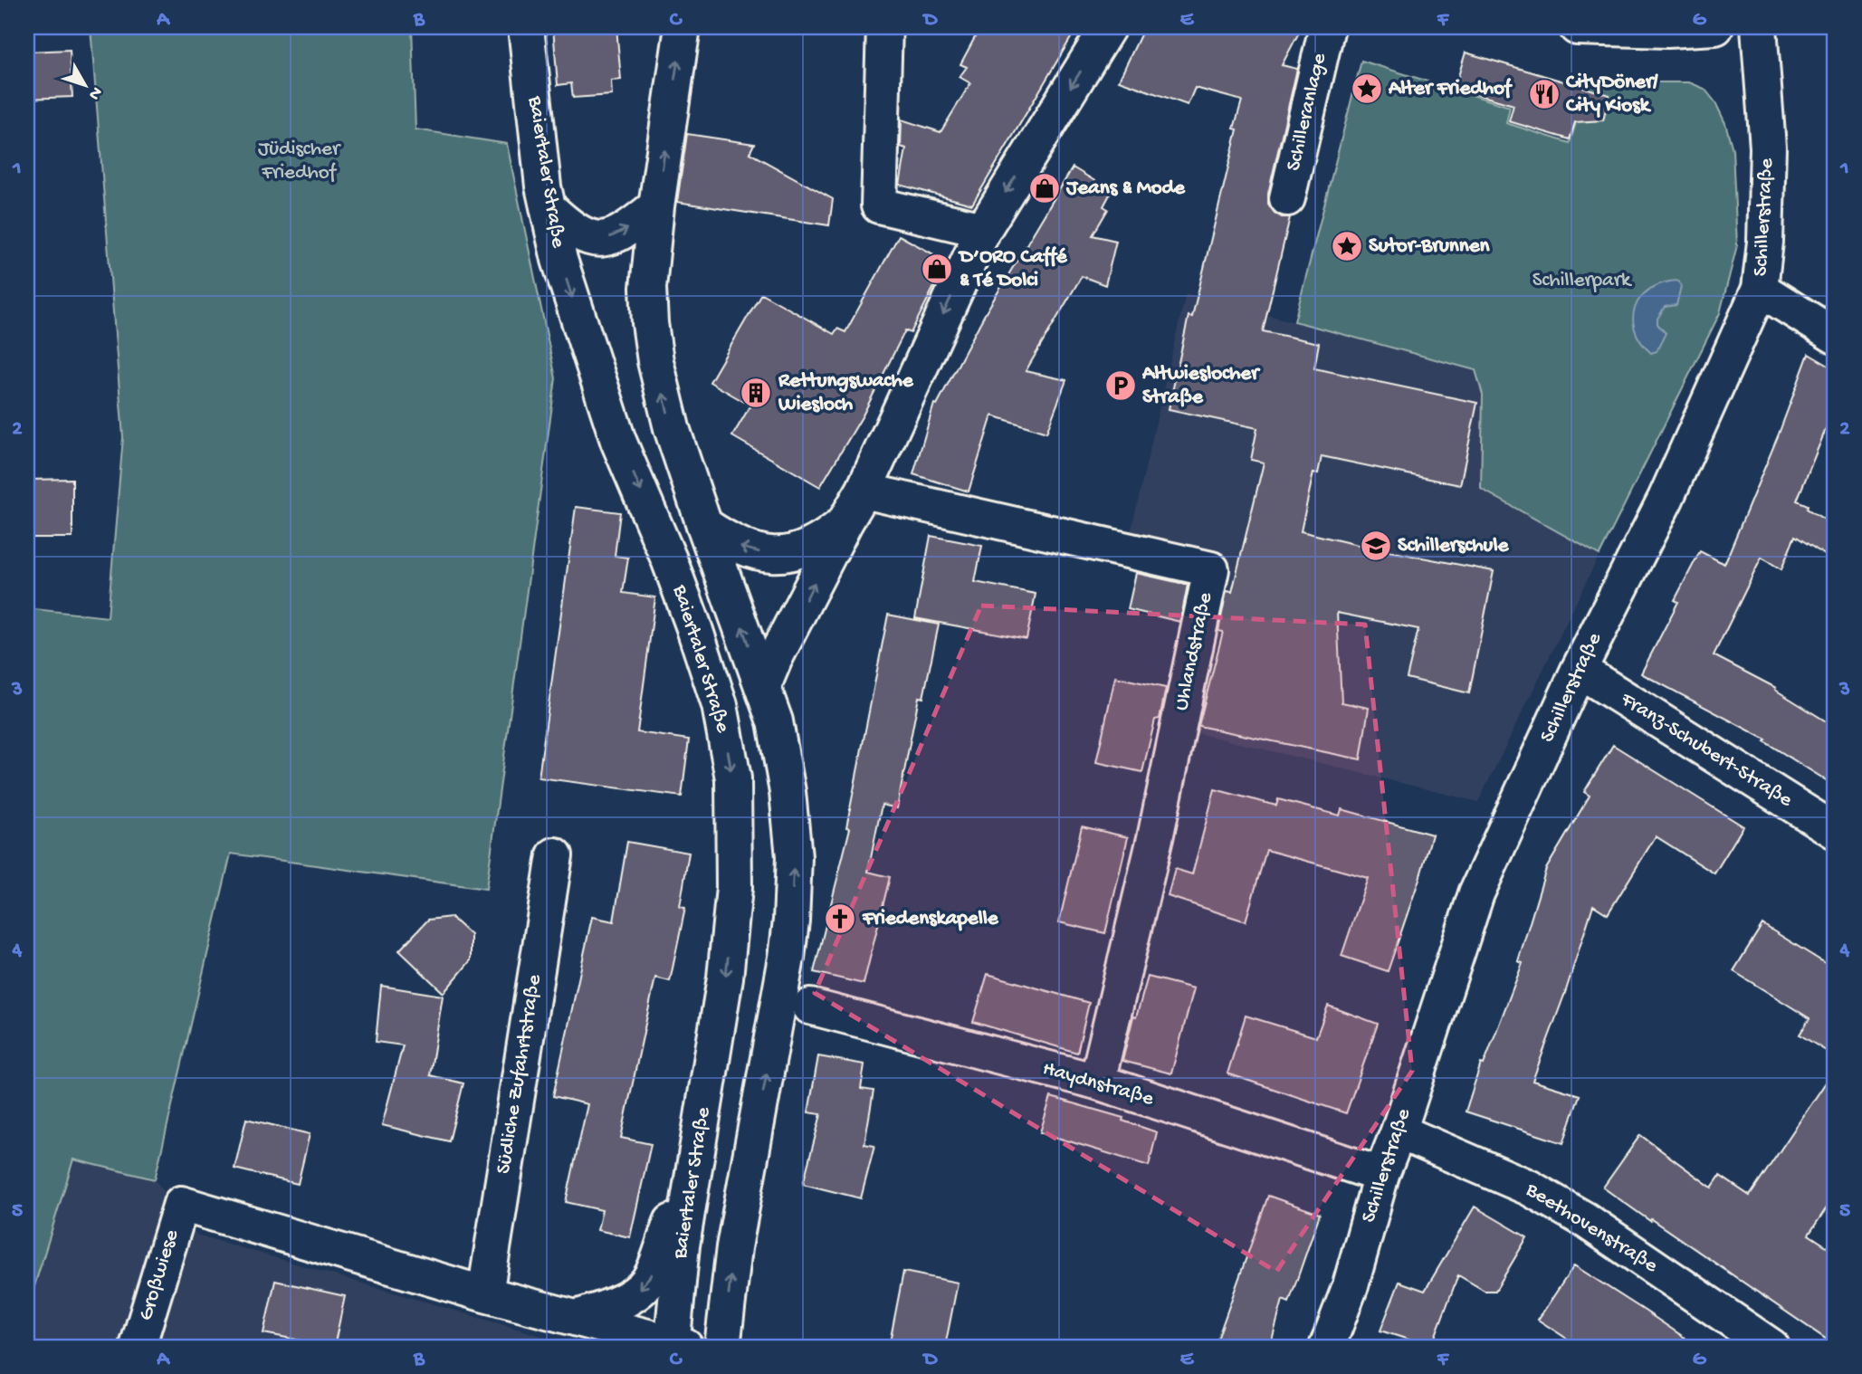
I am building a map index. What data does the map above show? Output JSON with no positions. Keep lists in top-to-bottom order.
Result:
{
  "streets": {
    "street": [
      "Schilleranlage",
      "Baiertaler Straße",
      "Schillerstraße",
      "Uhlandstraße",
      "Franz-Schubert-Straße",
      "Südliche Zufahrtstraße",
      "Haydnstraße",
      "Beethovenstraße",
      "Großwiese"
    ]
  },
  "crossings": [
    ["Schillerstraße", "Franz-Schubert-Straße"],
    ["Schillerstraße", "Haydnstraße"],
    ["Schillerstraße", "Beethovenstraße"],
    ["Uhlandstraße", "Haydnstraße"],
    ["Südliche Zufahrtstraße", "Großwiese"]
  ],
  "parks": ["Jüdischer Friedhof", "Schillerpark"],
  "places": {
    "place": ["Alter Friedhof", "Sutor-Brunnen"],
    "restaurant": ["CityDöner/ City Kiosk"],
    "shop": ["Jeans & Mode", "D’ORO Caffé & Té Dolci"],
    "parking": ["Altwieslocher Straße"],
    "building": ["Rettungswache Wiesloch"],
    "school or university": ["Schillerschule"],
    "church": ["Friedenskapelle"]
  },
  "north": "bottom right",
  "grid": {
    "columns": [
      "A",
      "B",
      "C",
      "D",
      "E",
      "F",
      "G"
    ],
    "rows": [
      "1",
      "2",
      "3",
      "4",
      "5"
    ]
  }
}
